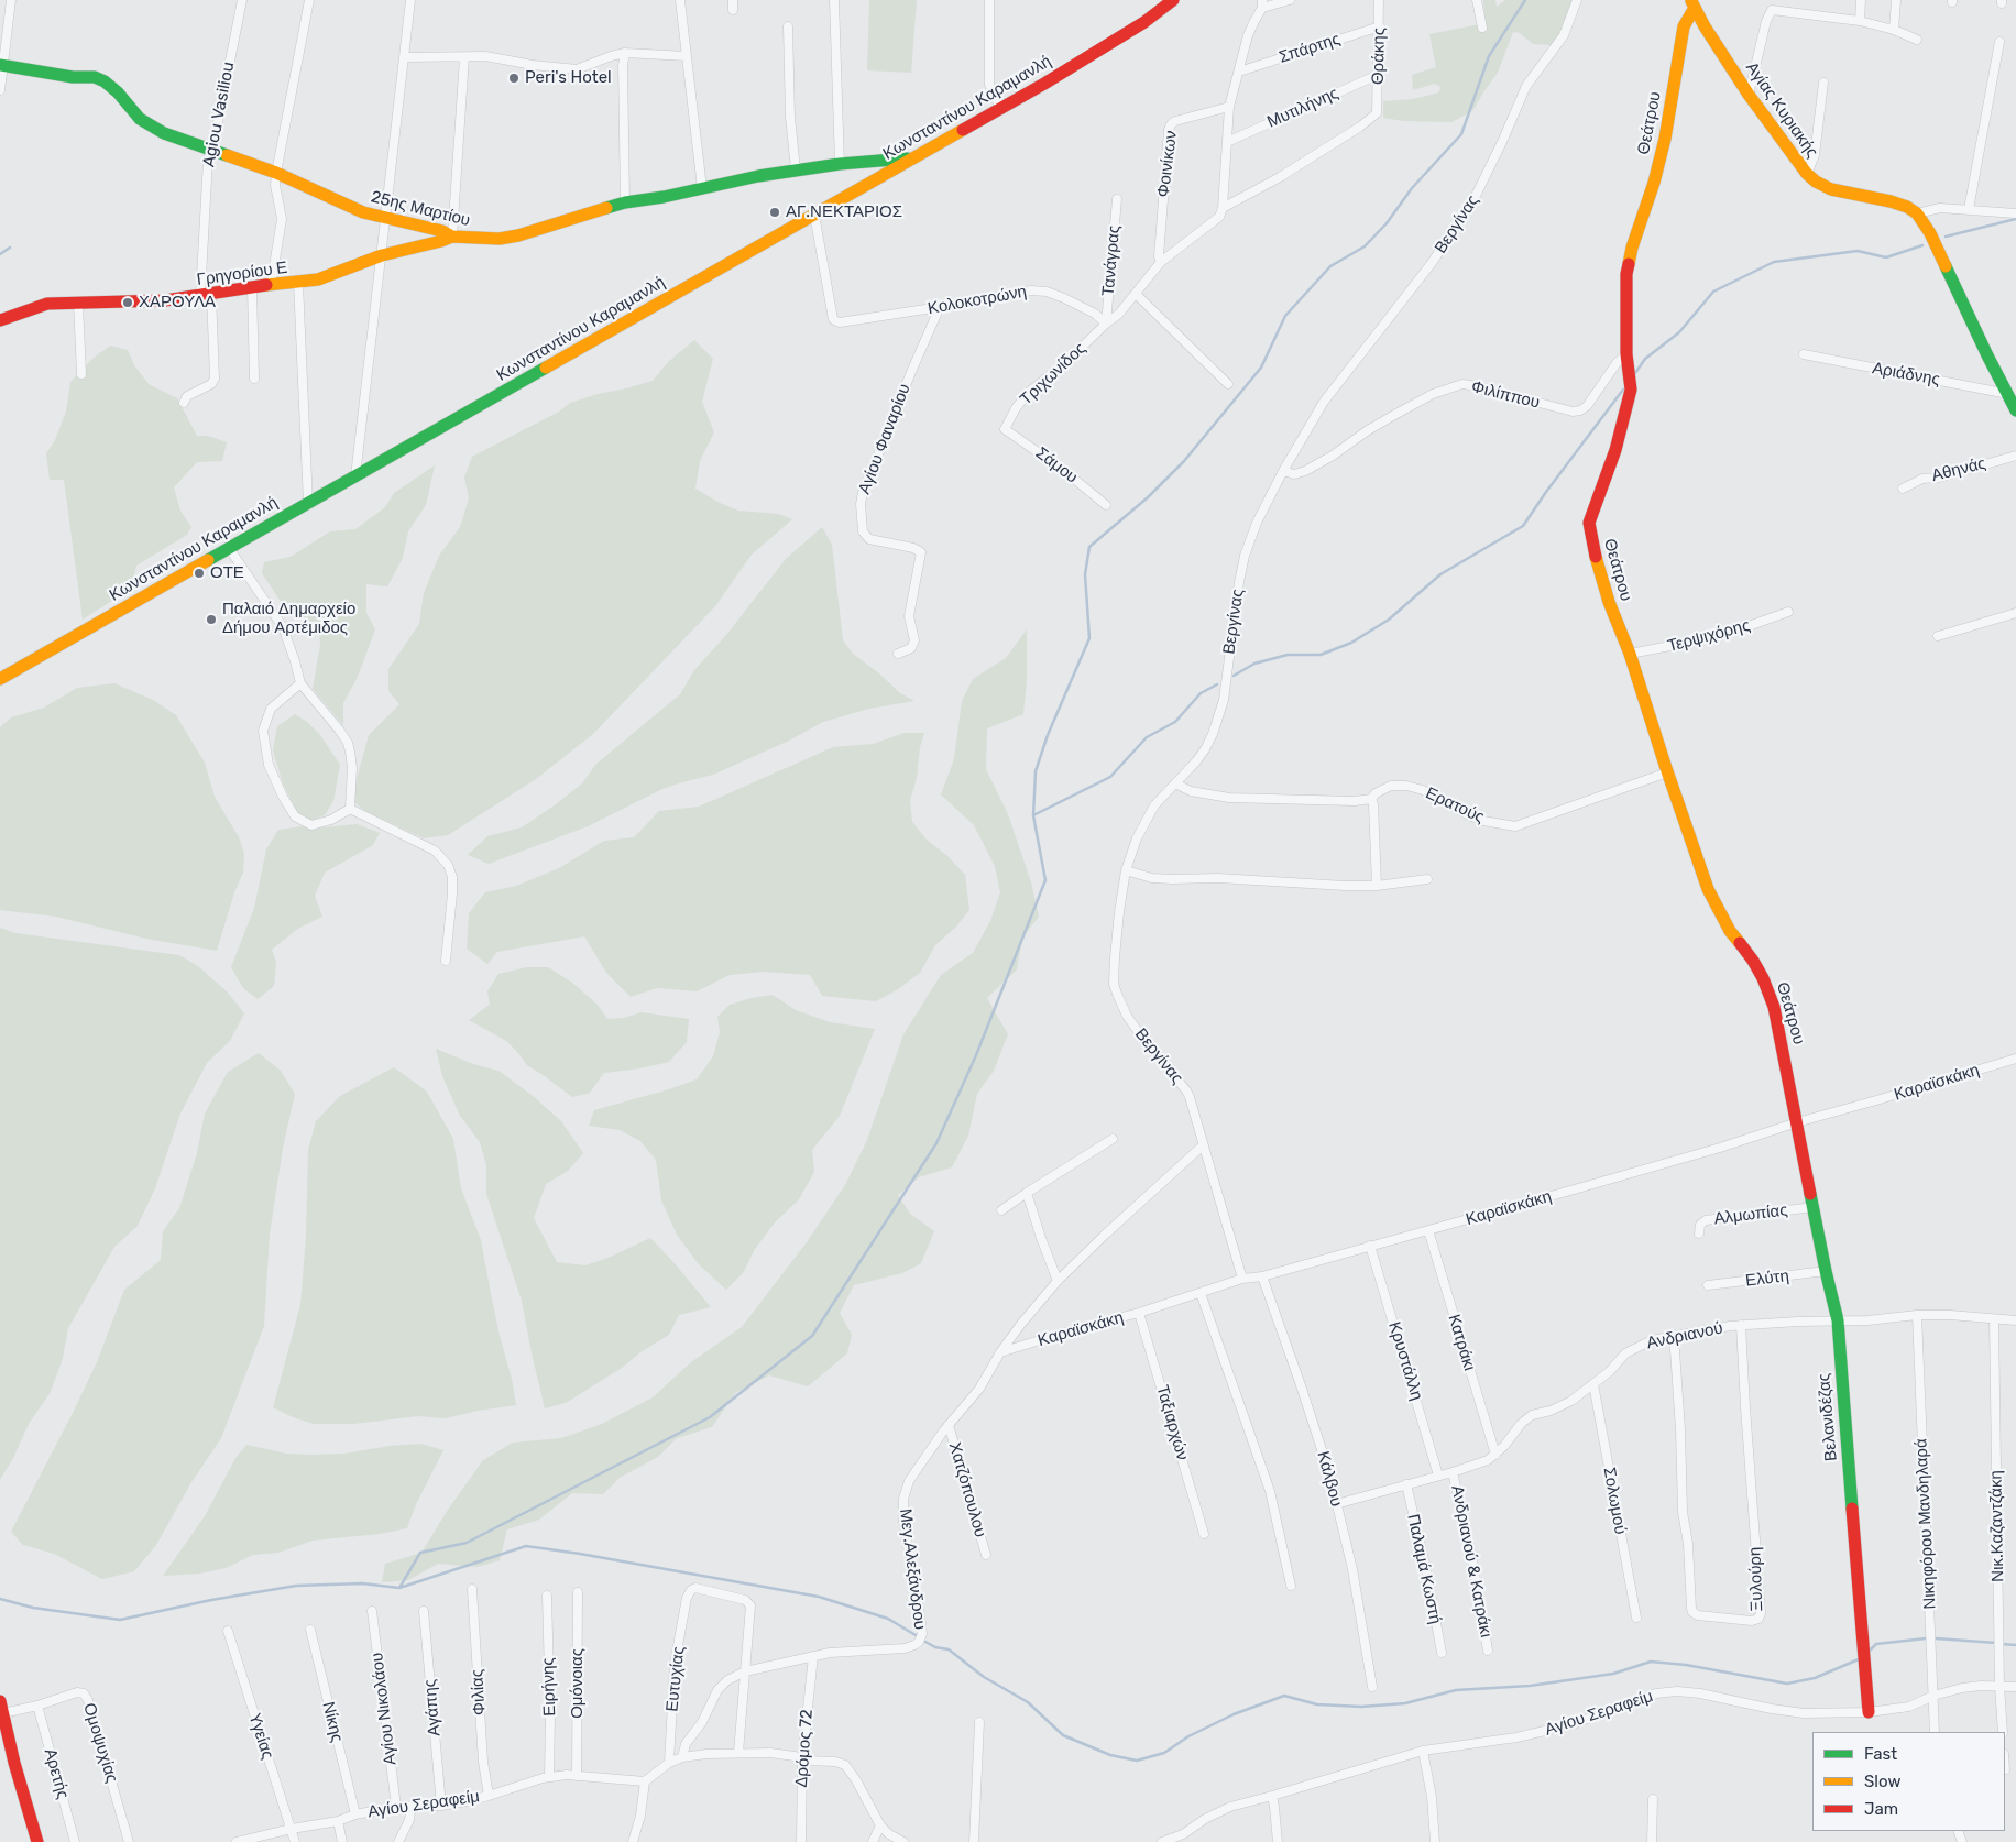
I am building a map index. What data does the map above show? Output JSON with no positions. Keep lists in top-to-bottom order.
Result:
{
  "streets": {
    "street": [
      "Σπάρτης",
      "Θράκης",
      "Κωνσταντίνου Καραμανλή",
      "Μυτιλήνης",
      "Αγίας Κυριακής",
      "Agiou Vasiliou",
      "Θεάτρου",
      "Φοινίκων",
      "25ης Μαρτίου",
      "Βεργίνας",
      "Τανάγρας",
      "Γρηγορίου Ε",
      "Κολοκοτρώνη",
      "Τριχωνίδος",
      "Αριάδνης",
      "Φιλίππου",
      "Αγίου Φαναρίου",
      "Σάμου",
      "Αθηνάς",
      "Τερψιχόρης",
      "Ερατούς",
      "Καραϊσκάκη",
      "Αλμωπίας",
      "Ελύτη",
      "Ανδριανού",
      "Κατράκι",
      "Κρυστάλλη",
      "Βελανιδέζας",
      "Ταξιαρχών",
      "Κάλβου",
      "Χατζόπουλου",
      "Σολωμού",
      "Νικηφόρου Μανδηλαρά",
      "Νικ.Καζαντζάκη",
      "Ανδριανού & Κατράκι",
      "Μεγ.Αλεξάνδρου",
      "Παλαμά Κωστή",
      "Ξυλούρη",
      "Ευτυχίας",
      "Ομόνοιας",
      "Ειρήνης",
      "Φιλίας",
      "Αγάπης",
      "Αγίου Νικολάου",
      "Αγίου Σεραφείμ",
      "Νίκης",
      "Υγείας",
      "Ομοψυχίας",
      "Δρόμος 72",
      "Αρετής"
    ]
  },
  "crossings": [
    ["Σπάρτης", "Θράκης"],
    ["Θράκης", "Μυτιλήνης"],
    ["Κωνσταντίνου Καραμανλή", "25ης Μαρτίου"],
    ["Κωνσταντίνου Καραμανλή", "Κολοκοτρώνη"],
    ["Αγίας Κυριακής", "Θεάτρου"],
    ["Agiou Vasiliou", "25ης Μαρτίου"],
    ["Agiou Vasiliou", "Γρηγορίου Ε"],
    ["Θεάτρου", "Φιλίππου"],
    ["Θεάτρου", "Τερψιχόρης"],
    ["Θεάτρου", "Ερατούς"],
    ["Θεάτρου", "Καραϊσκάκη"],
    ["Θεάτρου", "Βελανιδέζας"],
    ["25ης Μαρτίου", "Γρηγορίου Ε"],
    ["Βεργίνας", "Φιλίππου"],
    ["Βεργίνας", "Ερατούς"],
    ["Βεργίνας", "Καραϊσκάκη"],
    ["Βεργίνας", "Μεγ.Αλεξάνδρου"],
    ["Τανάγρας", "Κολοκοτρώνη"],
    ["Τανάγρας", "Τριχωνίδος"],
    ["Κολοκοτρώνη", "Τριχωνίδος"],
    ["Κολοκοτρώνη", "Αγίου Φαναρίου"],
    ["Τριχωνίδος", "Σάμου"],
    ["Καραϊσκάκη", "Κατράκι"],
    ["Καραϊσκάκη", "Κρυστάλλη"],
    ["Καραϊσκάκη", "Βελανιδέζας"],
    ["Καραϊσκάκη", "Ταξιαρχών"],
    ["Καραϊσκάκη", "Κάλβου"],
    ["Καραϊσκάκη", "Μεγ.Αλεξάνδρου"],
    ["Αλμωπίας", "Βελανιδέζας"],
    ["Ελύτη", "Βελανιδέζας"],
    ["Ανδριανού", "Κατράκι"],
    ["Ανδριανού", "Κρυστάλλη"],
    ["Ανδριανού", "Βελανιδέζας"],
    ["Ανδριανού", "Κάλβου"],
    ["Ανδριανού", "Σολωμού"],
    ["Ανδριανού", "Νικηφόρου Μανδηλαρά"],
    ["Ανδριανού", "Νικ.Καζαντζάκη"],
    ["Ανδριανού", "Ανδριανού & Κατράκι"],
    ["Ανδριανού", "Παλαμά Κωστή"],
    ["Ανδριανού", "Ξυλούρη"],
    ["Βελανιδέζας", "Αγίου Σεραφείμ"],
    ["Χατζόπουλου", "Μεγ.Αλεξάνδρου"],
    ["Νικηφόρου Μανδηλαρά", "Αγίου Σεραφείμ"],
    ["Νικ.Καζαντζάκη", "Αγίου Σεραφείμ"],
    ["Μεγ.Αλεξάνδρου", "Ευτυχίας"],
    ["Μεγ.Αλεξάνδρου", "Δρόμος 72"],
    ["Ομόνοιας", "Αγίου Σεραφείμ"],
    ["Ειρήνης", "Αγίου Σεραφείμ"],
    ["Φιλίας", "Αγίου Σεραφείμ"],
    ["Αγάπης", "Αγίου Σεραφείμ"],
    ["Αγίου Νικολάου", "Αγίου Σεραφείμ"],
    ["Αγίου Σεραφείμ", "Νίκης"],
    ["Αγίου Σεραφείμ", "Υγείας"],
    ["Ομοψυχίας", "Αρετής"]
  ],
  "places": [
    "Peri's Hotel",
    "ΑΓ.ΝΕΚΤΑΡΙΟΣ",
    "ΧΑΡΟΥΛΑ",
    "ΟΤΕ",
    "Παλαιό Δημαρχείο Δήμου Αρτέμιδος"
  ],
  "legend": ["Fast", "Slow", "Jam"]
}
